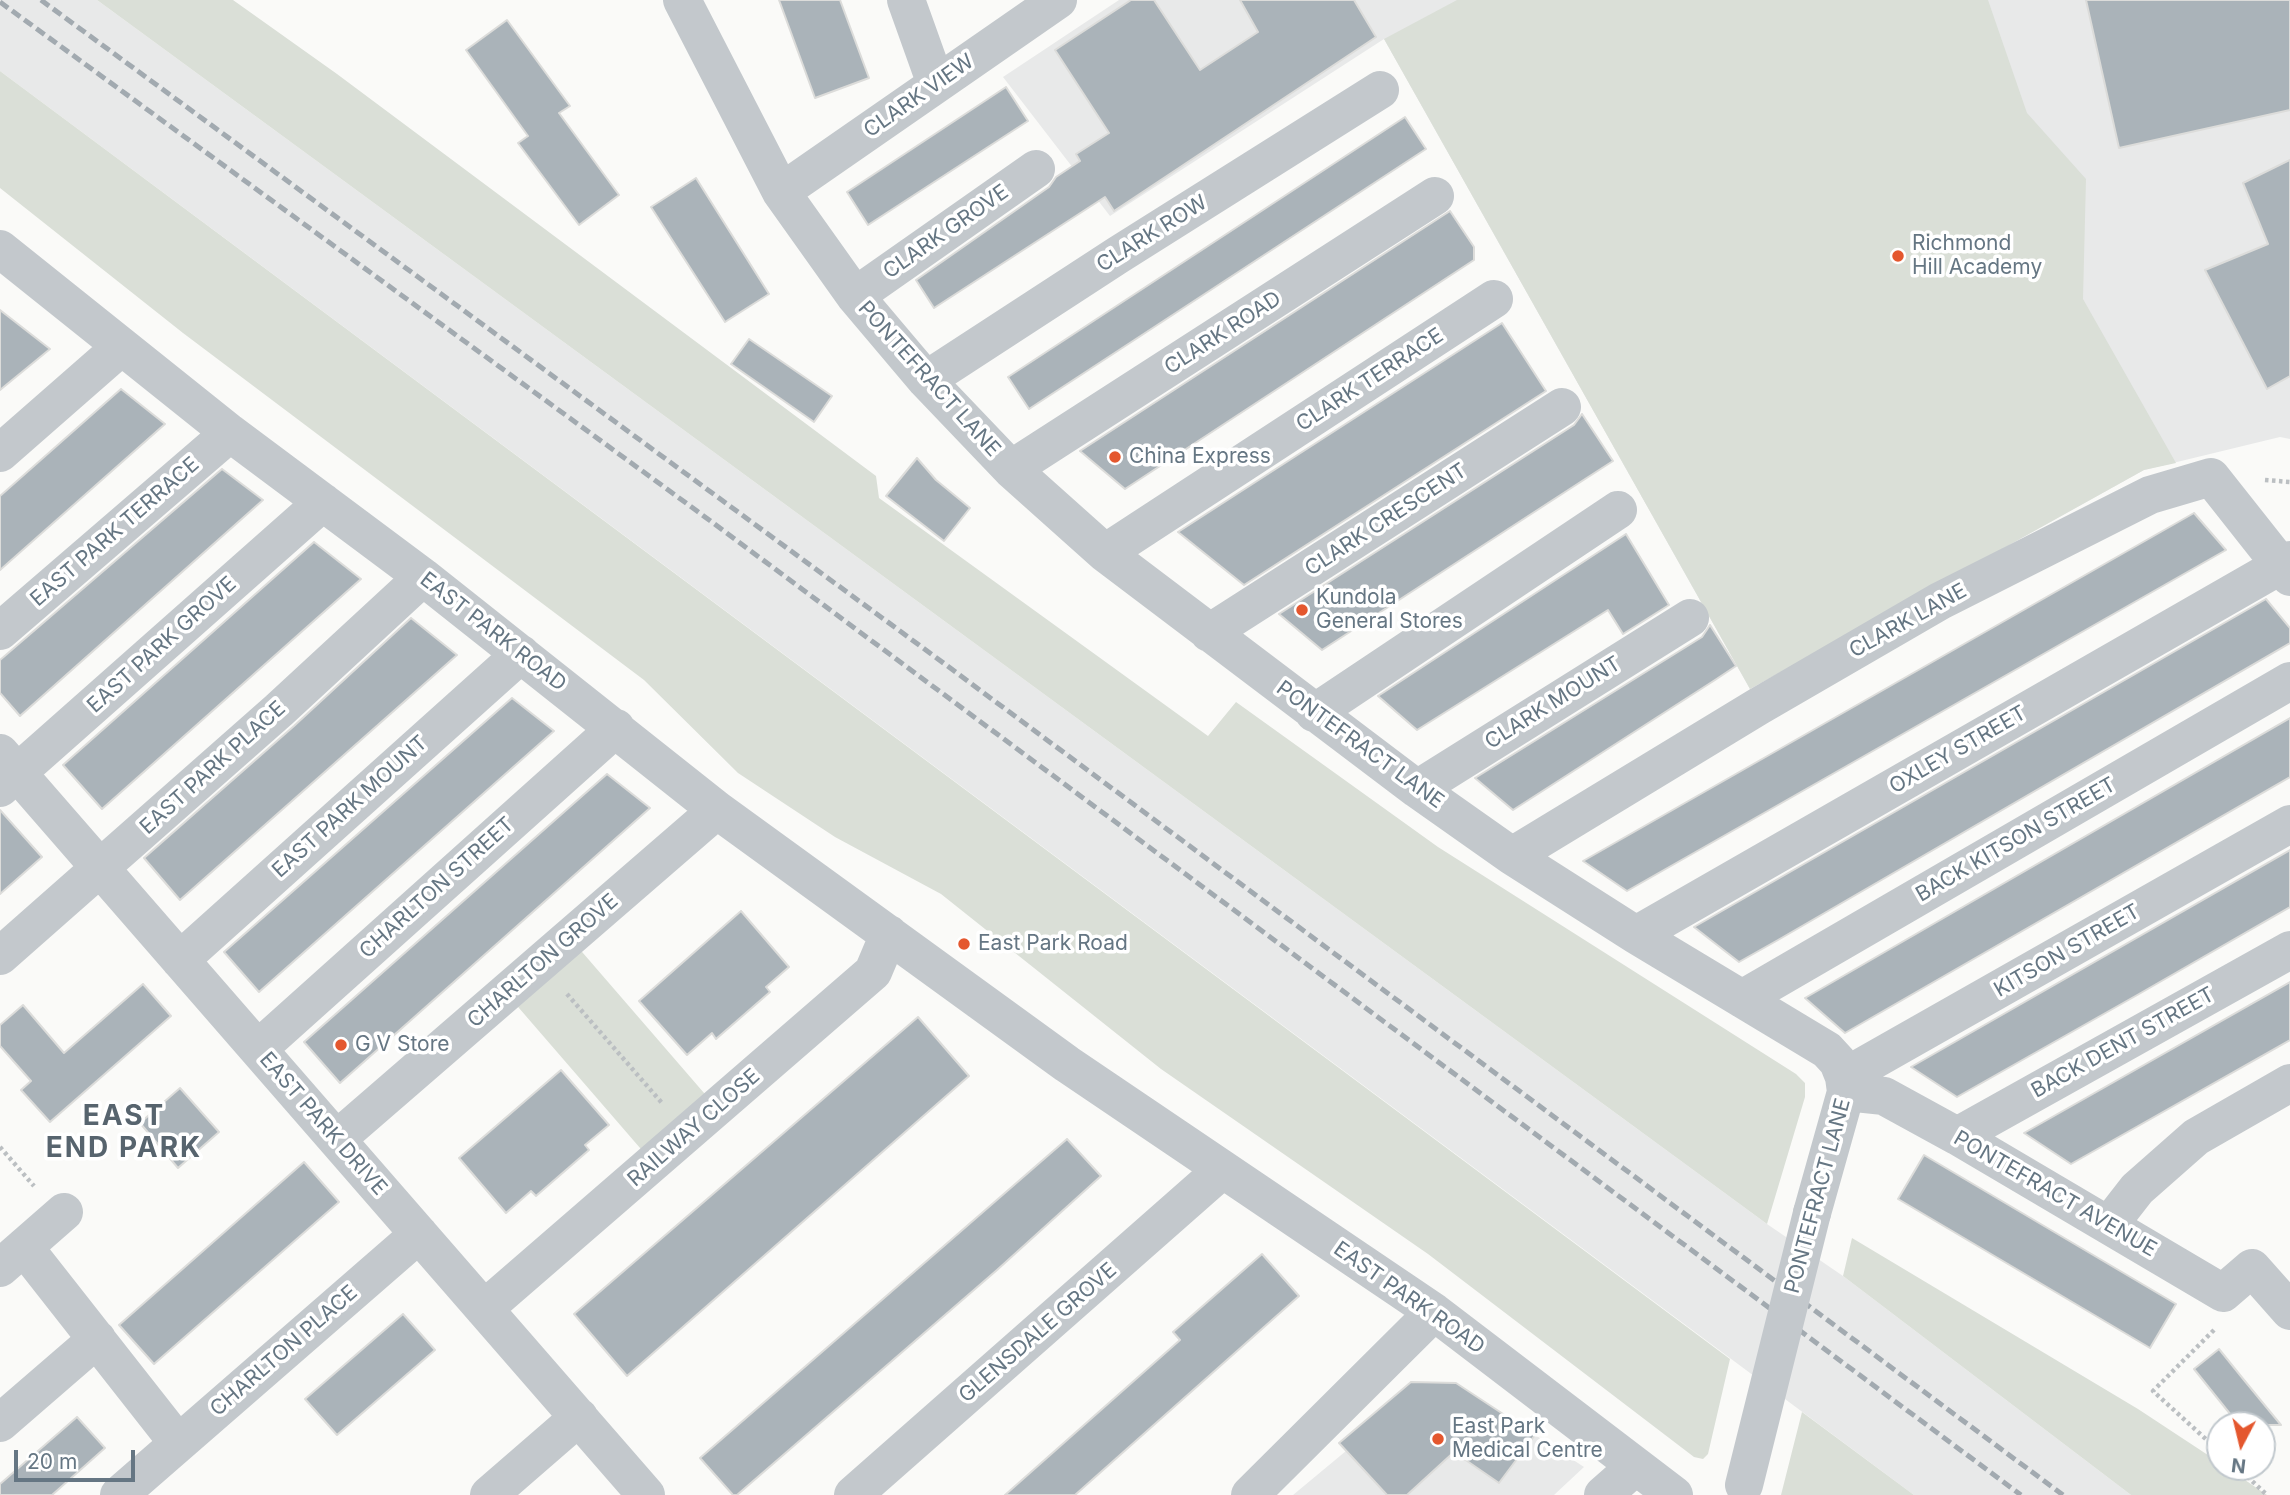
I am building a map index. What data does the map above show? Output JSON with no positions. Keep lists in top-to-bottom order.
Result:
{
  "streets": {
    "street": [
      "CLARK VIEW",
      "CLARK GROVE",
      "CLARK ROW",
      "CLARK ROAD",
      "PONTEFRACT LANE",
      "CLARK TERRACE",
      "CLARK CRESCENT",
      "EAST PARK TERRACE",
      "CLARK LANE",
      "EAST PARK ROAD",
      "EAST PARK GROVE",
      "CLARK MOUNT",
      "OXLEY STREET",
      "EAST PARK PLACE",
      "EAST PARK MOUNT",
      "BACK KITSON STREET",
      "CHARLTON STREET",
      "KITSON STREET",
      "CHARLTON GROVE",
      "BACK DENT STREET",
      "EAST PARK DRIVE",
      "RAILWAY CLOSE",
      "PONTEFRACT AVENUE",
      "GLENSDALE GROVE",
      "CHARLTON PLACE"
    ]
  },
  "crossings": [
    ["CLARK VIEW", "PONTEFRACT LANE"],
    ["CLARK GROVE", "PONTEFRACT LANE"],
    ["CLARK ROW", "PONTEFRACT LANE"],
    ["CLARK ROAD", "PONTEFRACT LANE"],
    ["PONTEFRACT LANE", "CLARK TERRACE"],
    ["PONTEFRACT LANE", "CLARK CRESCENT"],
    ["PONTEFRACT LANE", "CLARK LANE"],
    ["PONTEFRACT LANE", "CLARK MOUNT"],
    ["PONTEFRACT LANE", "OXLEY STREET"],
    ["PONTEFRACT LANE", "BACK KITSON STREET"],
    ["PONTEFRACT LANE", "KITSON STREET"],
    ["PONTEFRACT LANE", "PONTEFRACT AVENUE"],
    ["EAST PARK TERRACE", "EAST PARK ROAD"],
    ["CLARK LANE", "OXLEY STREET"],
    ["EAST PARK ROAD", "EAST PARK GROVE"],
    ["EAST PARK ROAD", "EAST PARK PLACE"],
    ["EAST PARK ROAD", "EAST PARK MOUNT"],
    ["EAST PARK ROAD", "CHARLTON STREET"],
    ["EAST PARK ROAD", "CHARLTON GROVE"],
    ["EAST PARK ROAD", "RAILWAY CLOSE"],
    ["EAST PARK ROAD", "GLENSDALE GROVE"],
    ["EAST PARK GROVE", "EAST PARK DRIVE"],
    ["EAST PARK PLACE", "EAST PARK DRIVE"],
    ["EAST PARK MOUNT", "EAST PARK DRIVE"],
    ["CHARLTON STREET", "EAST PARK DRIVE"],
    ["KITSON STREET", "PONTEFRACT AVENUE"],
    ["CHARLTON GROVE", "EAST PARK DRIVE"],
    ["BACK DENT STREET", "PONTEFRACT AVENUE"],
    ["EAST PARK DRIVE", "RAILWAY CLOSE"],
    ["EAST PARK DRIVE", "CHARLTON PLACE"]
  ],
  "districts": ["EAST END PARK"],
  "places": [
    "Richmond Hill Academy",
    "China Express",
    "Kundola General Stores",
    "East Park Road",
    "G V Store",
    "East Park Medical Centre"
  ],
  "scale_bar": "20 m",
  "north": "bottom"
}
